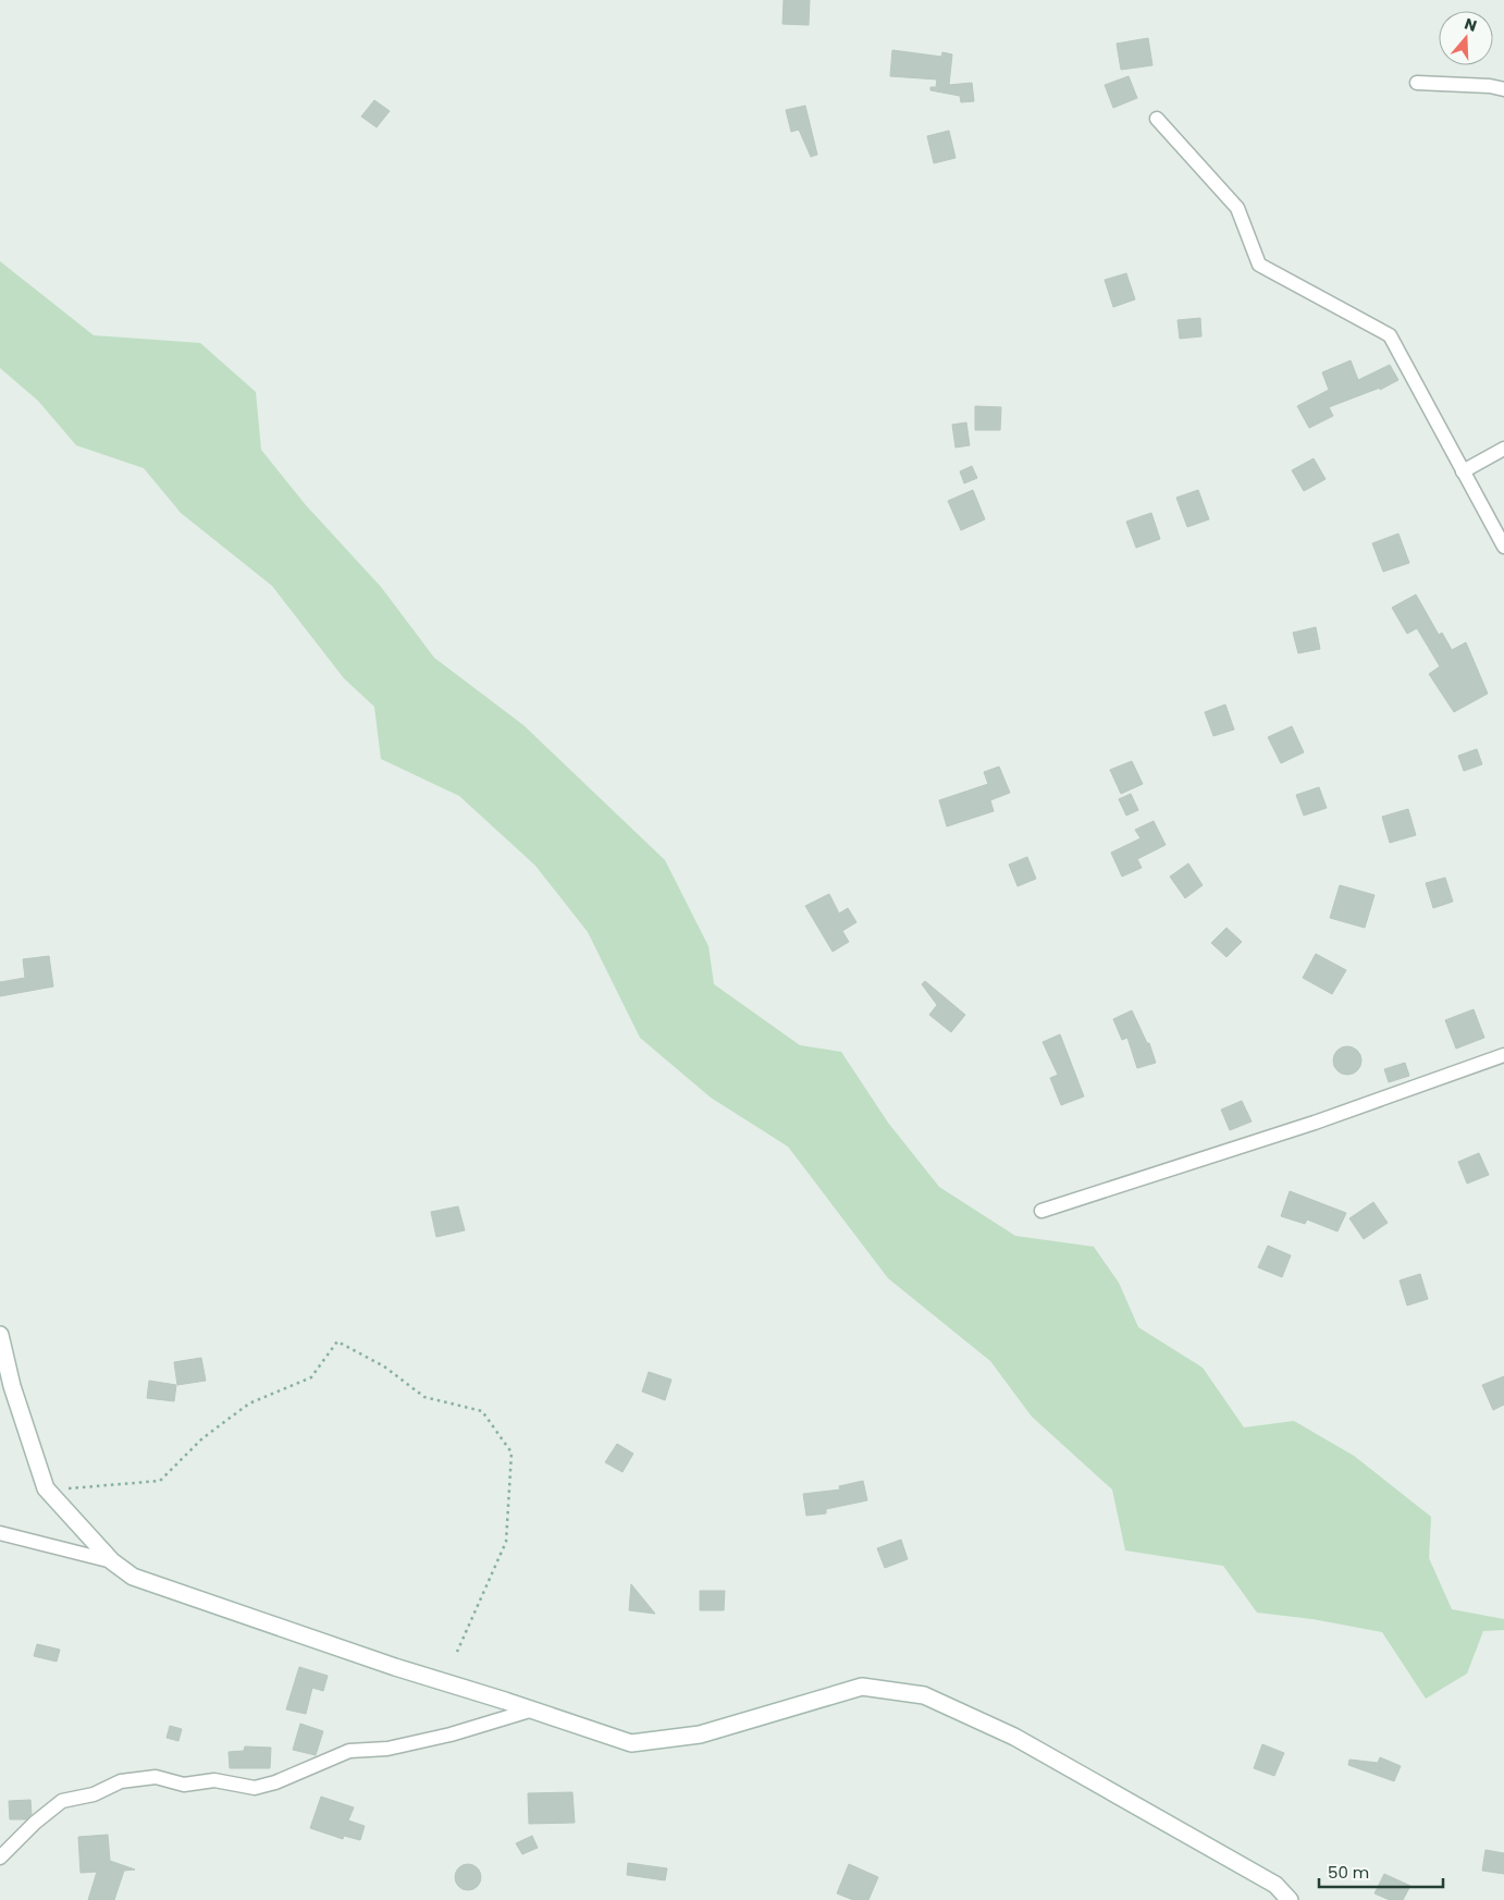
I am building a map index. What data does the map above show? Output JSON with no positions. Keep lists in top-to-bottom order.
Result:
{
  "scale_bar": "50 m",
  "north": "top"
}
